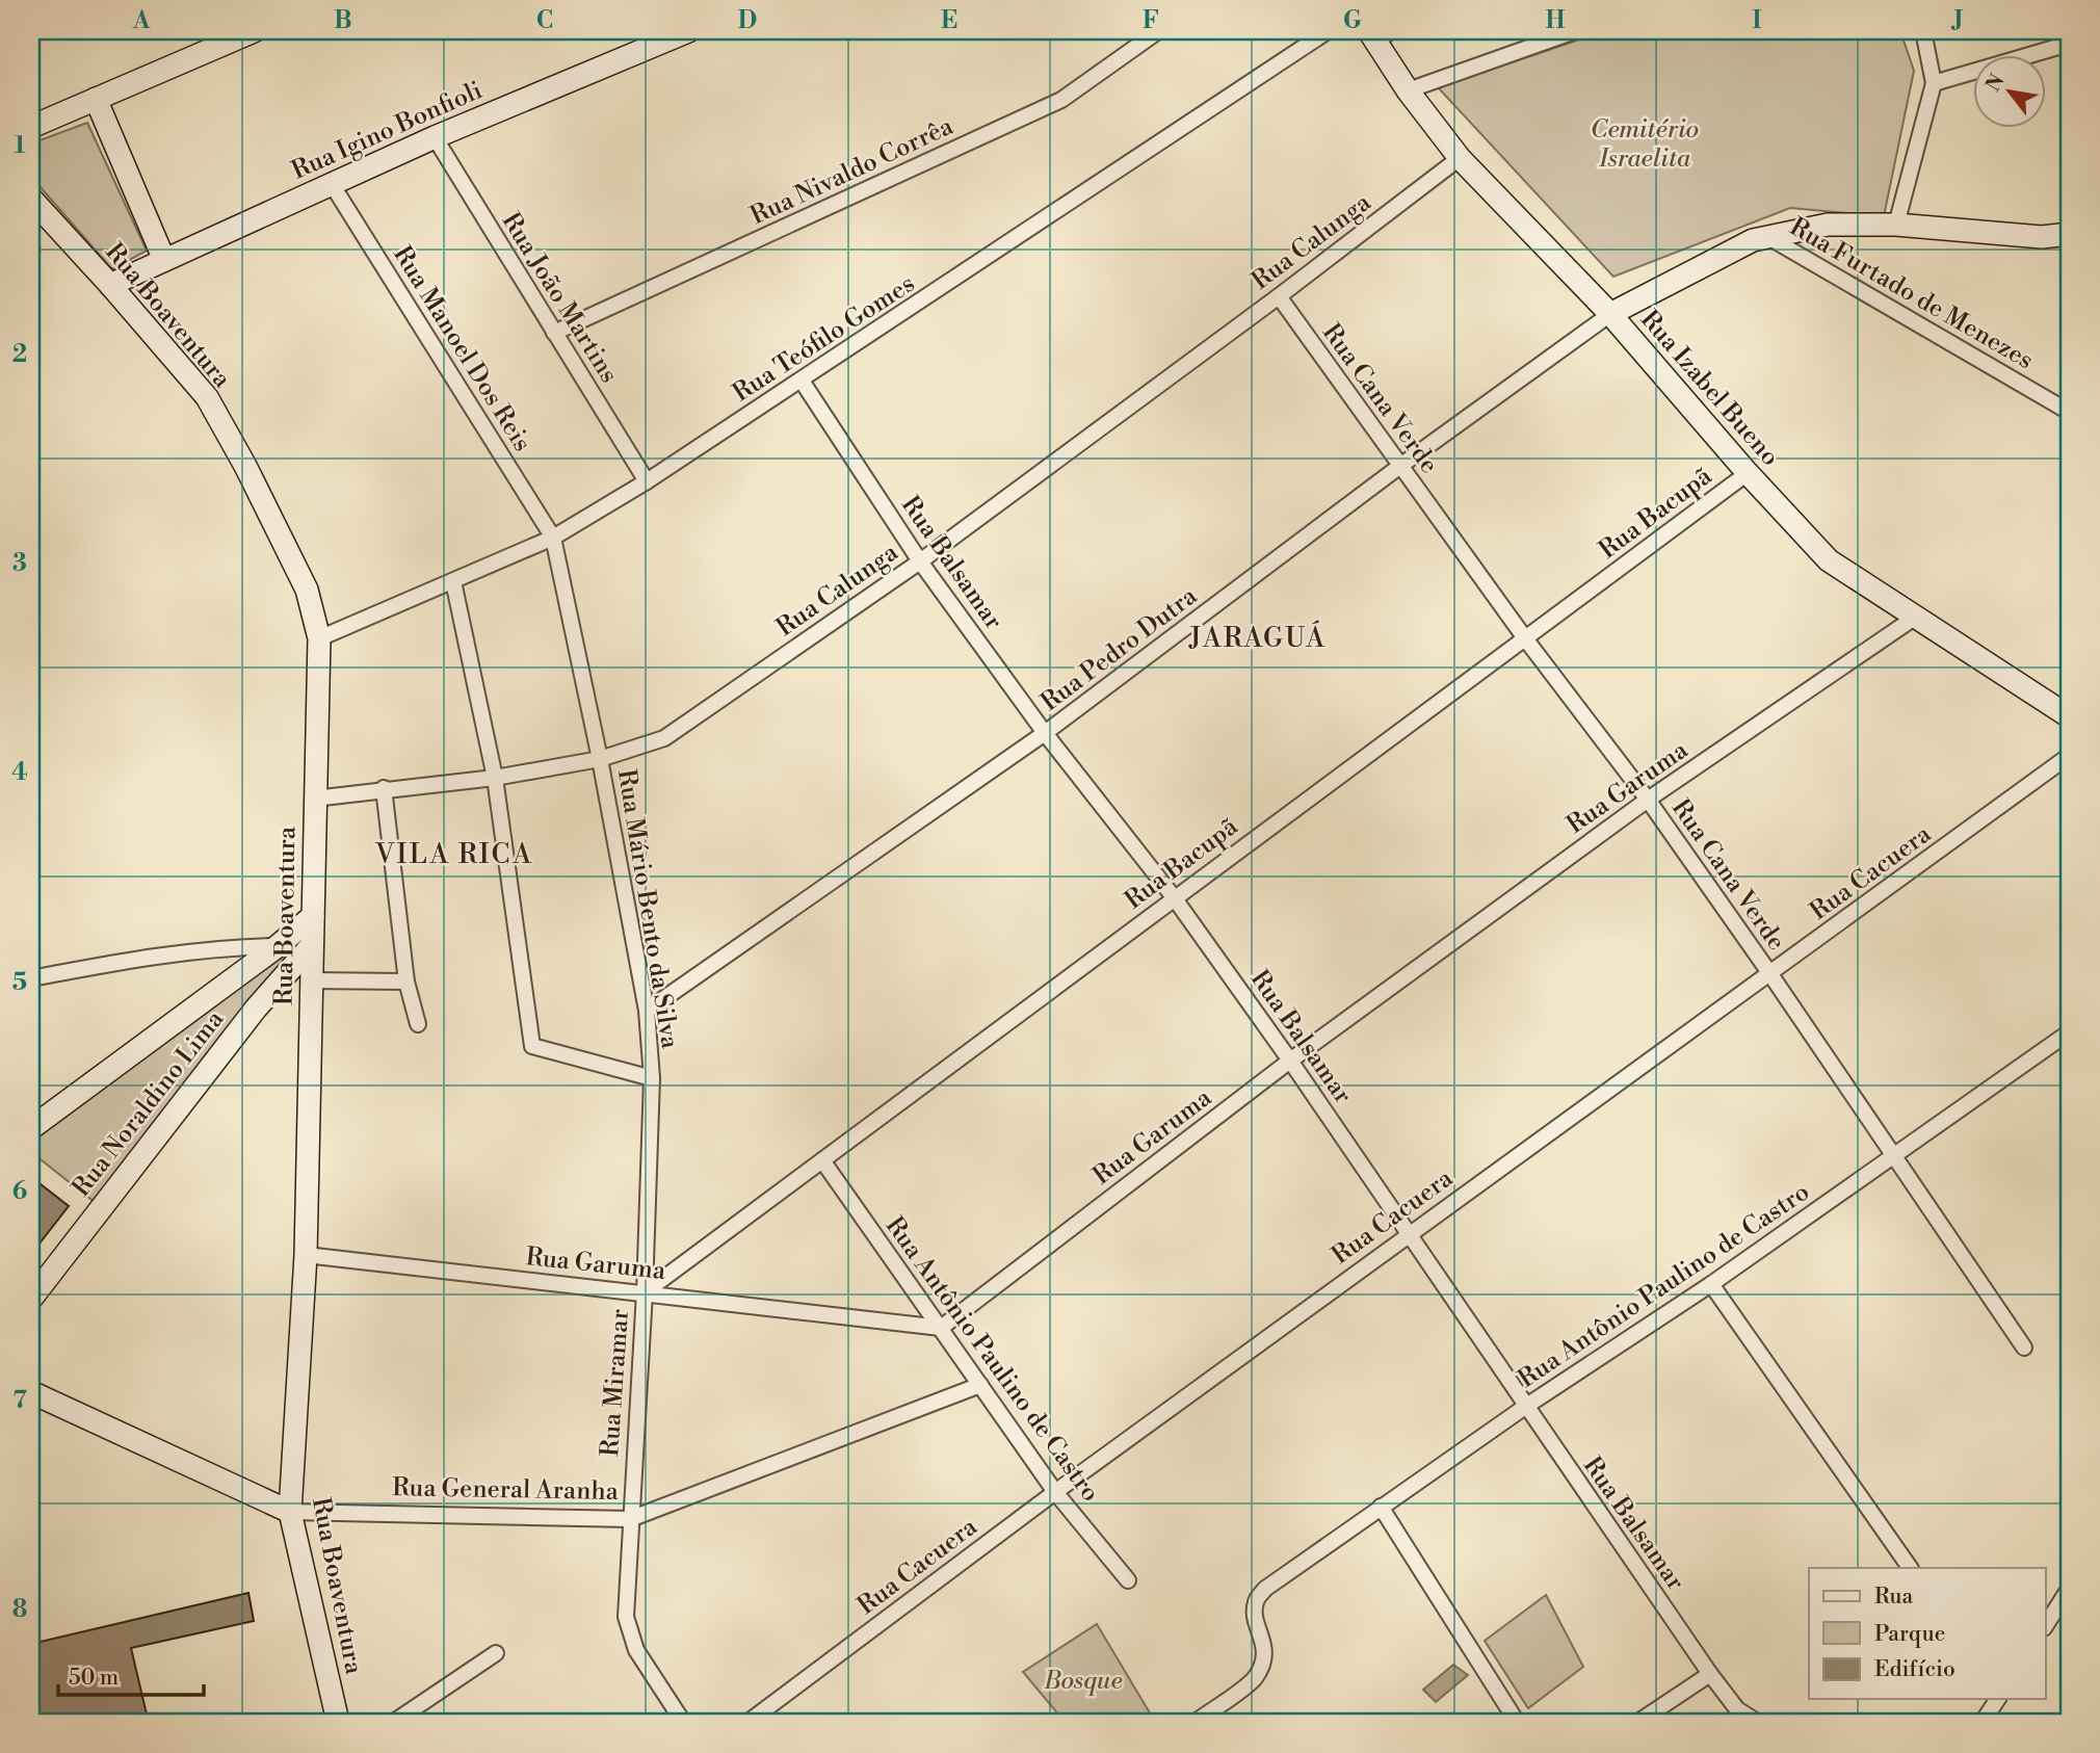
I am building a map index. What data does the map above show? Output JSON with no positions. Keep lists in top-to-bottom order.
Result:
{
  "streets": {
    "street": [
      "Rua Igino Bonfioli",
      "Rua Nivaldo Corrêa",
      "Rua Calunga",
      "Rua Furtado de Menezes",
      "Rua João Martins",
      "Rua Boaventura",
      "Rua Teófilo Gomes",
      "Rua Manoel Dos Reis",
      "Rua Izabel Bueno",
      "Rua Cana Verde",
      "Rua Bacupã",
      "Rua Balsamar",
      "Rua Pedro Dutra",
      "Rua Garuma",
      "Rua Cacuera",
      "Rua Mário Bento da Silva",
      "Rua Noraldino Lima",
      "Rua Antônio Paulino de Castro",
      "Rua Miramar",
      "Rua General Aranha"
    ]
  },
  "crossings": [
    ["Rua Igino Bonfioli", "Rua João Martins"],
    ["Rua Igino Bonfioli", "Rua Boaventura"],
    ["Rua Igino Bonfioli", "Rua Manoel Dos Reis"],
    ["Rua Nivaldo Corrêa", "Rua João Martins"],
    ["Rua Calunga", "Rua Boaventura"],
    ["Rua Calunga", "Rua Izabel Bueno"],
    ["Rua Calunga", "Rua Cana Verde"],
    ["Rua Calunga", "Rua Balsamar"],
    ["Rua Calunga", "Rua Mário Bento da Silva"],
    ["Rua João Martins", "Rua Teófilo Gomes"],
    ["Rua Boaventura", "Rua Teófilo Gomes"],
    ["Rua Boaventura", "Rua Garuma"],
    ["Rua Boaventura", "Rua Noraldino Lima"],
    ["Rua Boaventura", "Rua General Aranha"],
    ["Rua Teófilo Gomes", "Rua Manoel Dos Reis"],
    ["Rua Teófilo Gomes", "Rua Balsamar"],
    ["Rua Teófilo Gomes", "Rua Mário Bento da Silva"],
    ["Rua Manoel Dos Reis", "Rua Mário Bento da Silva"],
    ["Rua Izabel Bueno", "Rua Bacupã"],
    ["Rua Izabel Bueno", "Rua Pedro Dutra"],
    ["Rua Izabel Bueno", "Rua Garuma"],
    ["Rua Cana Verde", "Rua Bacupã"],
    ["Rua Cana Verde", "Rua Pedro Dutra"],
    ["Rua Cana Verde", "Rua Garuma"],
    ["Rua Cana Verde", "Rua Cacuera"],
    ["Rua Cana Verde", "Rua Antônio Paulino de Castro"],
    ["Rua Bacupã", "Rua Balsamar"],
    ["Rua Bacupã", "Rua Garuma"],
    ["Rua Bacupã", "Rua Mário Bento da Silva"],
    ["Rua Bacupã", "Rua Antônio Paulino de Castro"],
    ["Rua Bacupã", "Rua Miramar"],
    ["Rua Balsamar", "Rua Pedro Dutra"],
    ["Rua Balsamar", "Rua Garuma"],
    ["Rua Balsamar", "Rua Cacuera"],
    ["Rua Balsamar", "Rua Antônio Paulino de Castro"],
    ["Rua Pedro Dutra", "Rua Mário Bento da Silva"],
    ["Rua Garuma", "Rua Mário Bento da Silva"],
    ["Rua Garuma", "Rua Antônio Paulino de Castro"],
    ["Rua Garuma", "Rua Miramar"],
    ["Rua Cacuera", "Rua Antônio Paulino de Castro"],
    ["Rua Mário Bento da Silva", "Rua Miramar"],
    ["Rua Antônio Paulino de Castro", "Rua General Aranha"],
    ["Rua Miramar", "Rua General Aranha"]
  ],
  "districts": ["JARAGUÁ", "VILA RICA"],
  "parks": ["Cemitério Israelita", "Bosque"],
  "legend": ["Rua", "Parque", "Edifício"],
  "scale_bar": "50 m",
  "north": "top left",
  "grid": {
    "columns": [
      "A",
      "B",
      "C",
      "D",
      "E",
      "F",
      "G",
      "H",
      "I",
      "J"
    ],
    "rows": [
      "1",
      "2",
      "3",
      "4",
      "5",
      "6",
      "7",
      "8"
    ]
  }
}
